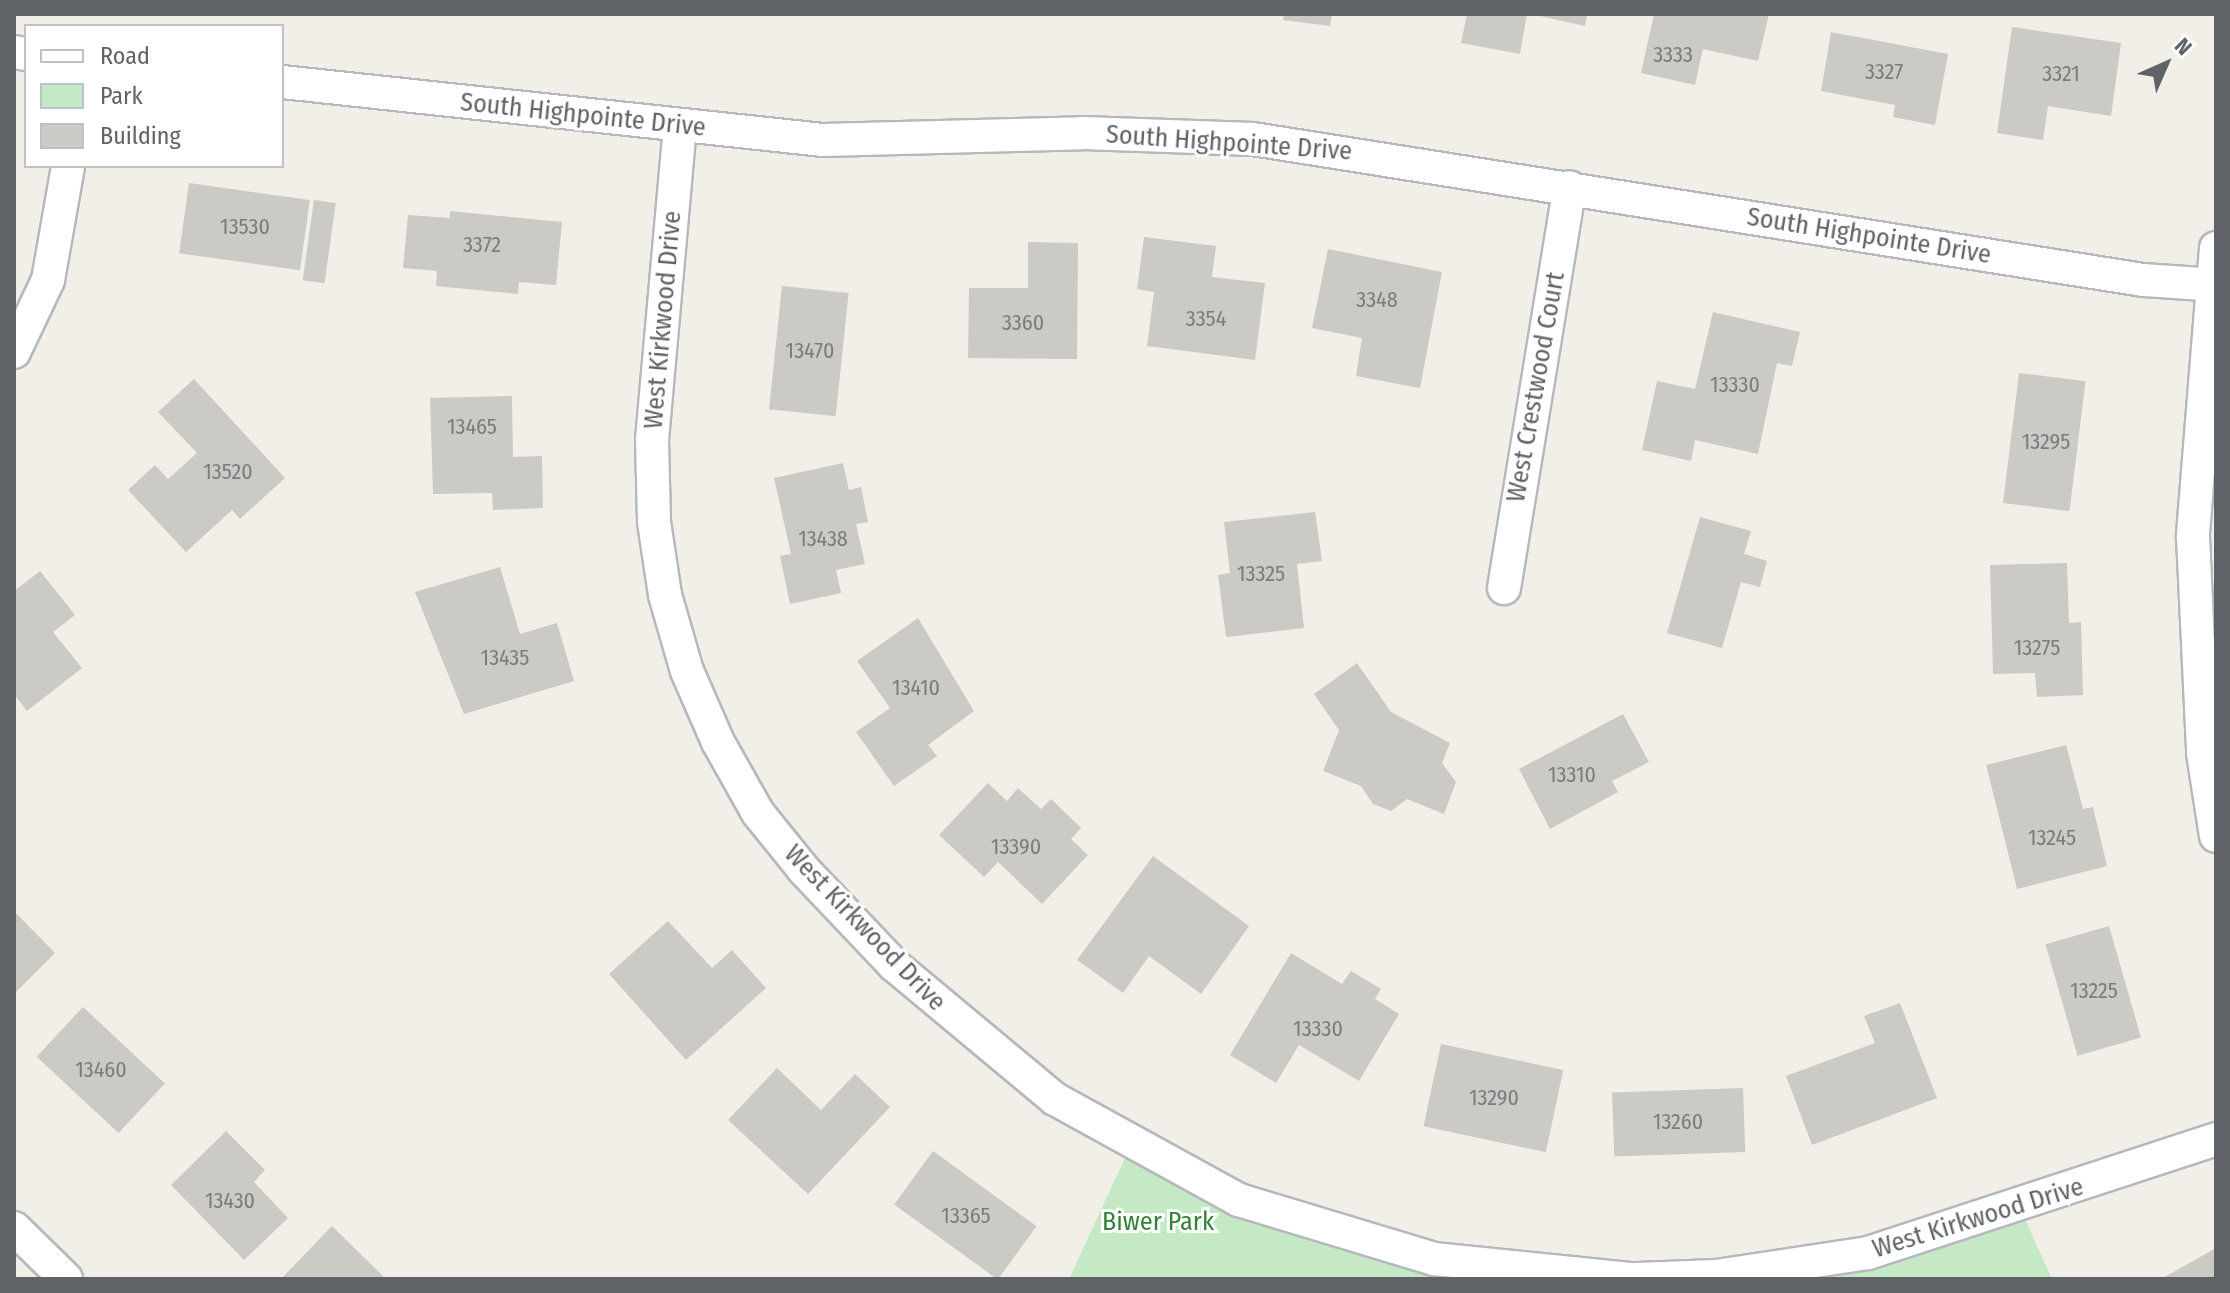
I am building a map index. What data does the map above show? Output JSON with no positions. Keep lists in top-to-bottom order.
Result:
{
  "streets": {
    "street": ["South Highpointe Drive", "West Kirkwood Drive", "West Crestwood Court"]
  },
  "crossings": [
    ["South Highpointe Drive", "West Kirkwood Drive"],
    ["South Highpointe Drive", "West Crestwood Court"]
  ],
  "parks": ["Biwer Park"],
  "house_numbers": [
    "3333",
    "3327",
    "3321",
    "13530",
    "3372",
    "3348",
    "3354",
    "3360",
    "13470",
    "13330",
    "13465",
    "13295",
    "13520",
    "13438",
    "13325",
    "13275",
    "13435",
    "13410",
    "13310",
    "13245",
    "13390",
    "13225",
    "13330",
    "13460",
    "13290",
    "13260",
    "13430",
    "13365"
  ],
  "legend": ["Road", "Park", "Building"],
  "north": "top right"
}
